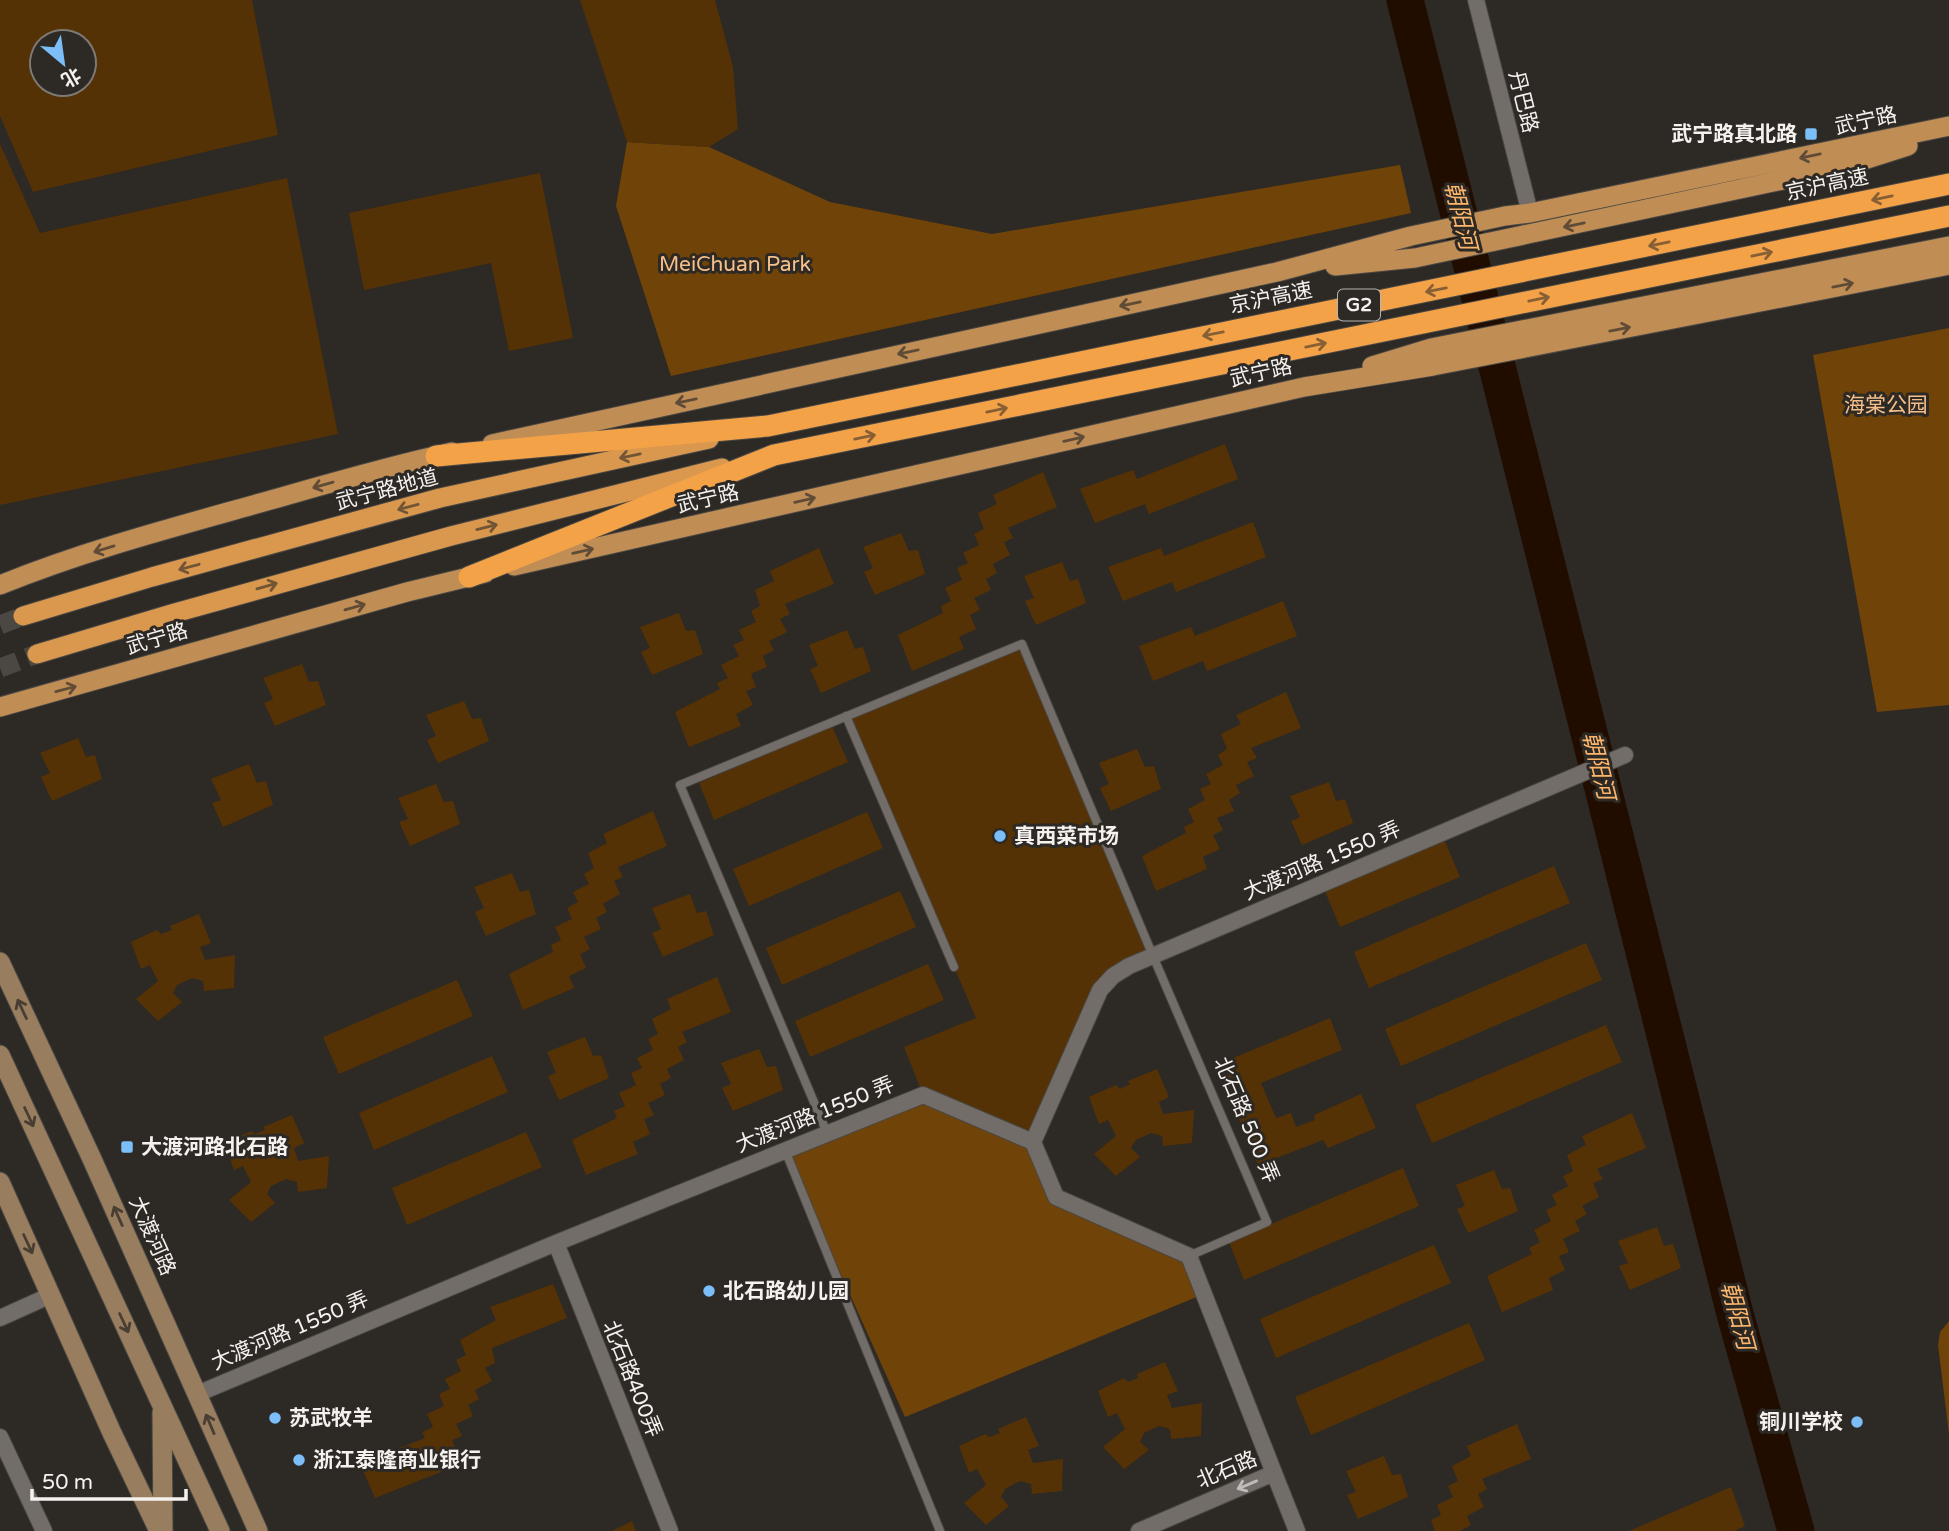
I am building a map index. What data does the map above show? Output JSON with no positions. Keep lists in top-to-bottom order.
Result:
{
  "streets": {
    "highway": ["京沪高速", "G2", "武宁路地道"],
    "main road": ["武宁路", "大渡河路"],
    "street": [
      "丹巴路",
      "大渡河路 1550 弄",
      "北石路400弄",
      "北石路"
    ],
    "lane": ["北石路 500 弄"]
  },
  "crossings": [
    ["丹巴路", "武宁路"],
    ["京沪高速", "武宁路地道"],
    ["大渡河路 1550 弄", "北石路 500 弄"],
    ["大渡河路 1550 弄", "大渡河路"],
    ["大渡河路 1550 弄", "北石路400弄"]
  ],
  "one_way": ["北石路"],
  "water": ["朝阳河"],
  "parks": ["MeiChuan Park", "海棠公园"],
  "places": {
    "transit": ["武宁路真北路", "大渡河路北石路"],
    "other": [
      "真西菜市场",
      "北石路幼儿园",
      "苏武牧羊",
      "铜川学校",
      "浙江泰隆商业银行"
    ]
  },
  "scale_bar": "50 m",
  "north": "bottom right"
}
